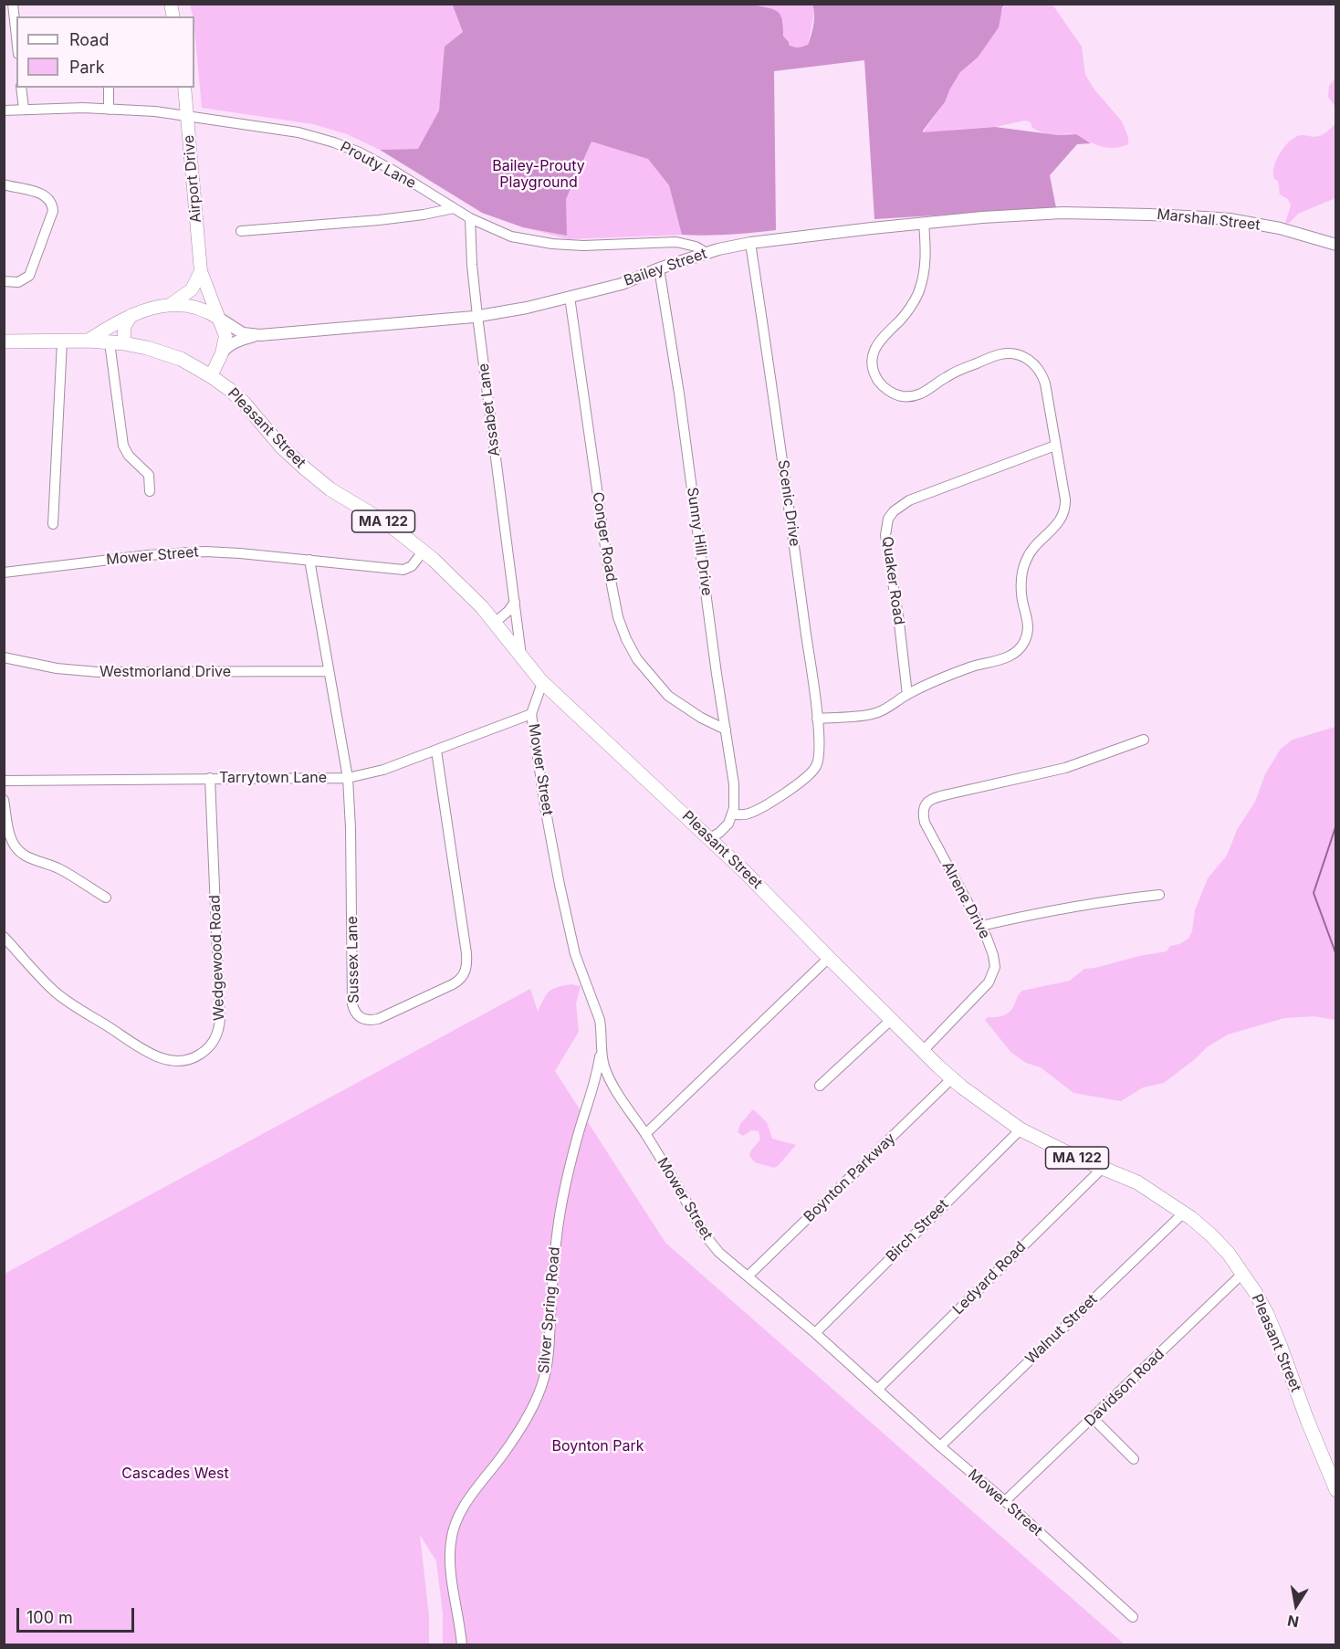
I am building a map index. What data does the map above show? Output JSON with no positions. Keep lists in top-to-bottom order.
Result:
{
  "streets": {
    "main road": ["Airport Drive", "Pleasant Street", "MA 122"],
    "street": [
      "Prouty Lane",
      "Marshall Street",
      "Bailey Street",
      "Assabet Lane",
      "Scenic Drive",
      "Conger Road",
      "Sunny Hill Drive",
      "Mower Street",
      "Quaker Road",
      "Westmorland Drive",
      "Tarrytown Lane",
      "Alrene Drive",
      "Wedgewood Road",
      "Sussex Lane",
      "Boynton Parkway",
      "Birch Street",
      "Ledyard Road",
      "Silver Spring Road",
      "Walnut Street",
      "Davidson Road"
    ]
  },
  "crossings": [
    ["Prouty Lane", "Airport Drive"],
    ["Prouty Lane", "Bailey Street"],
    ["Prouty Lane", "Assabet Lane"],
    ["Airport Drive", "Bailey Street"],
    ["Marshall Street", "Bailey Street"],
    ["Bailey Street", "Assabet Lane"],
    ["Bailey Street", "Scenic Drive"],
    ["Bailey Street", "Conger Road"],
    ["Bailey Street", "Sunny Hill Drive"],
    ["Assabet Lane", "Pleasant Street"],
    ["Pleasant Street", "Mower Street"],
    ["Pleasant Street", "Alrene Drive"],
    ["Pleasant Street", "Boynton Parkway"],
    ["Pleasant Street", "Birch Street"],
    ["Pleasant Street", "Ledyard Road"],
    ["Pleasant Street", "Walnut Street"],
    ["Pleasant Street", "Davidson Road"],
    ["Scenic Drive", "Sunny Hill Drive"],
    ["Conger Road", "Sunny Hill Drive"],
    ["Mower Street", "Tarrytown Lane"],
    ["Mower Street", "Sussex Lane"],
    ["Mower Street", "Boynton Parkway"],
    ["Mower Street", "Birch Street"],
    ["Mower Street", "Ledyard Road"],
    ["Mower Street", "Silver Spring Road"],
    ["Mower Street", "Walnut Street"],
    ["Mower Street", "Davidson Road"],
    ["Westmorland Drive", "Sussex Lane"],
    ["Tarrytown Lane", "Wedgewood Road"],
    ["Tarrytown Lane", "Sussex Lane"]
  ],
  "parks": ["Bailey-Prouty Playground", "Boynton Park", "Cascades West"],
  "legend": ["Road", "Park"],
  "scale_bar": "100 m",
  "north": "bottom"
}
